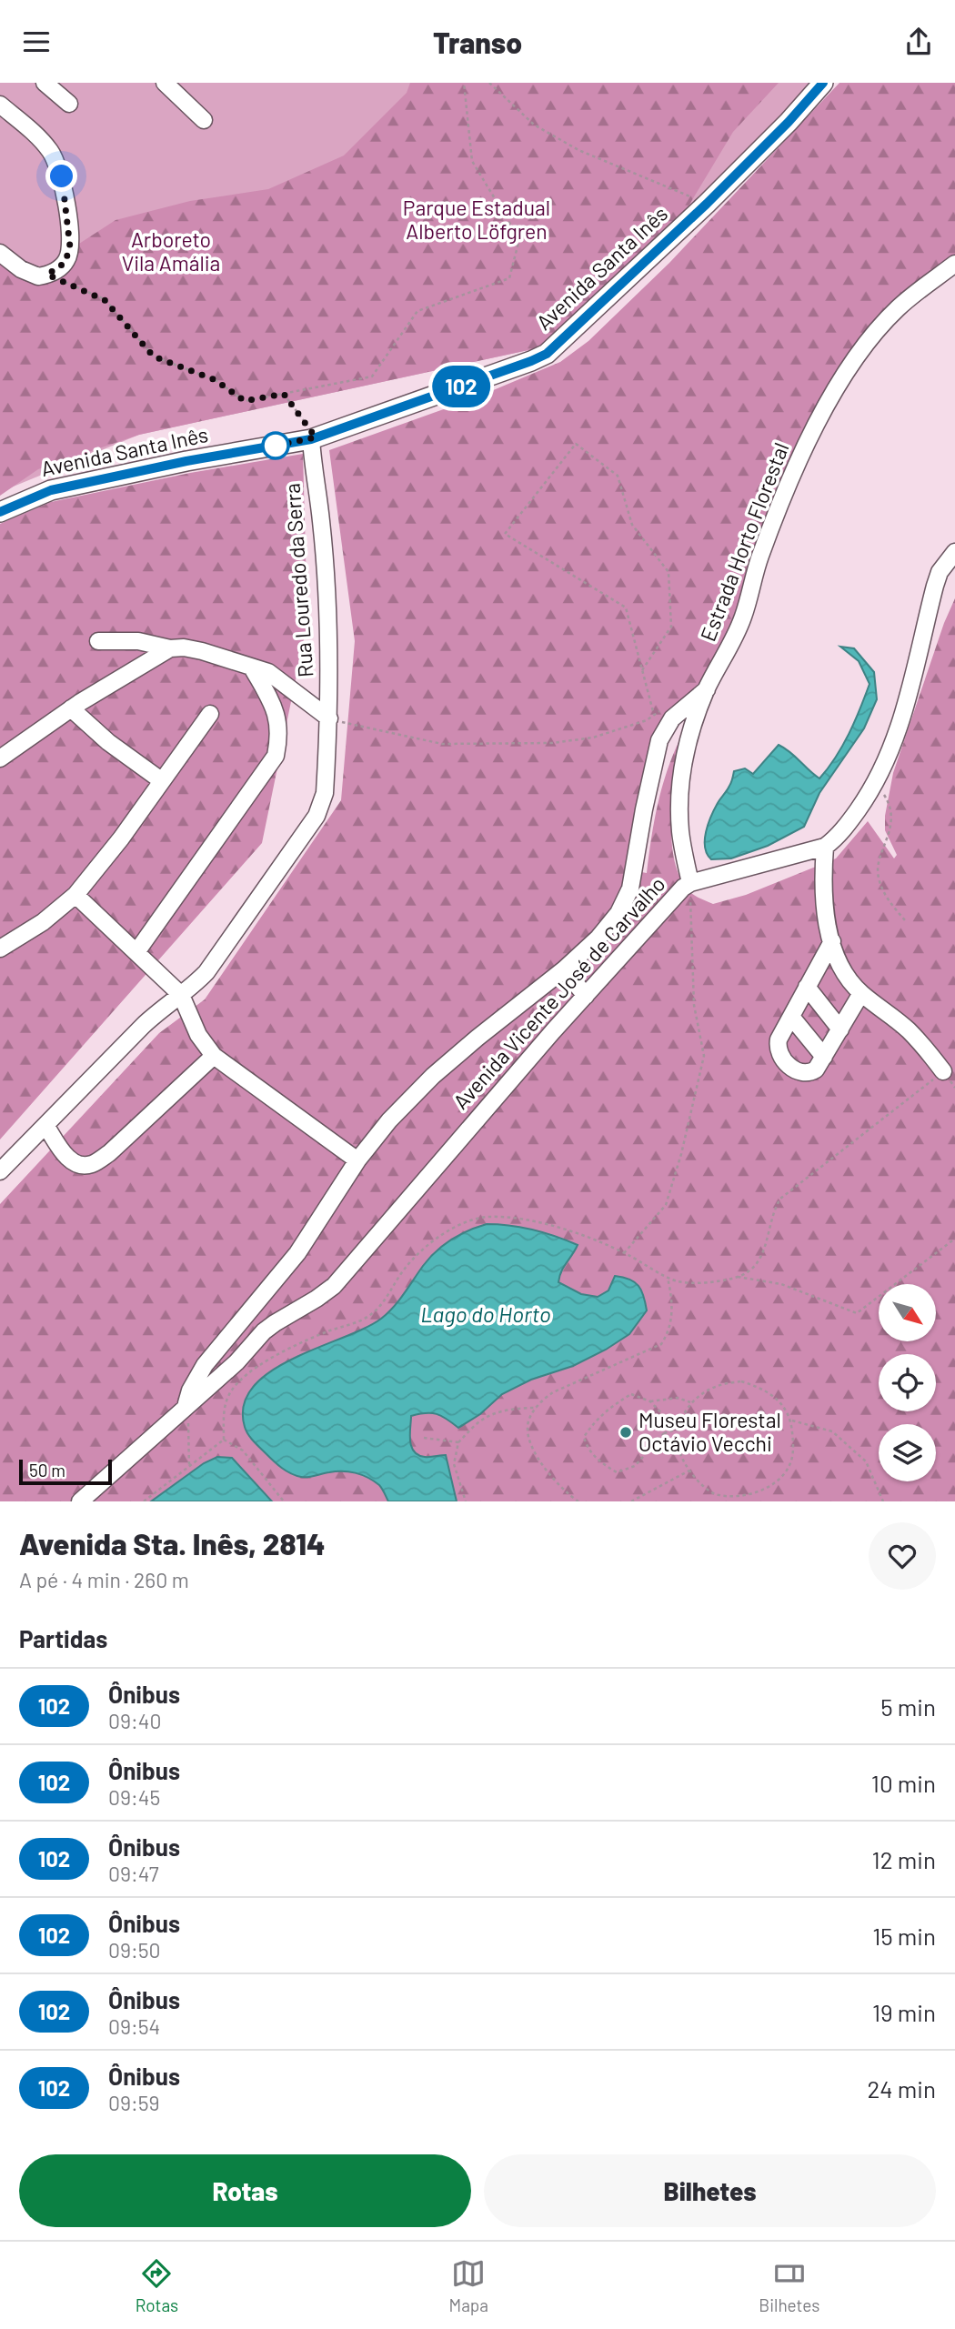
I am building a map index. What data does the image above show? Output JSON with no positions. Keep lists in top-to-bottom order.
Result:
{
  "streets": {
    "main road": ["Avenida Santa Inês"],
    "street": ["Estrada Horto Florestal", "Rua Louredo da Serra", "Avenida Vicente José de Carvalho"]
  },
  "crossings": [
    ["Avenida Santa Inês", "Rua Louredo da Serra"],
    ["Estrada Horto Florestal", "Avenida Vicente José de Carvalho"]
  ],
  "water": ["Lago do Horto"],
  "parks": ["Parque Estadual Alberto Löfgren", "Arboreto Vila Amália"],
  "places": ["Museu Florestal Octávio Vecchi"],
  "lines": ["bus line 102"],
  "scale_bar": "50 m",
  "north": "bottom right",
  "page": {
    "header": "Transo",
    "on_map": "102",
    "scale": "50 m",
    "heading": [
      ["Avenida Sta. Inês, 2814", "A pé · 4 min · 260 m"],
      "Partidas"
    ],
    "list": [
      {
        "mark": "102",
        "name": "Ônibus",
        "note": "09:40",
        "value": "5 min"
      },
      {
        "mark": "102",
        "name": "Ônibus",
        "note": "09:45",
        "value": "10 min"
      },
      {
        "mark": "102",
        "name": "Ônibus",
        "note": "09:47",
        "value": "12 min"
      },
      {
        "mark": "102",
        "name": "Ônibus",
        "note": "09:50",
        "value": "15 min"
      },
      {
        "mark": "102",
        "name": "Ônibus",
        "note": "09:54",
        "value": "19 min"
      },
      {
        "mark": "102",
        "name": "Ônibus",
        "note": "09:59",
        "value": "24 min"
      }
    ],
    "buttons": ["Rotas", "Bilhetes"],
    "tabs": ["Rotas", "Mapa", "Bilhetes"]
  }
}
